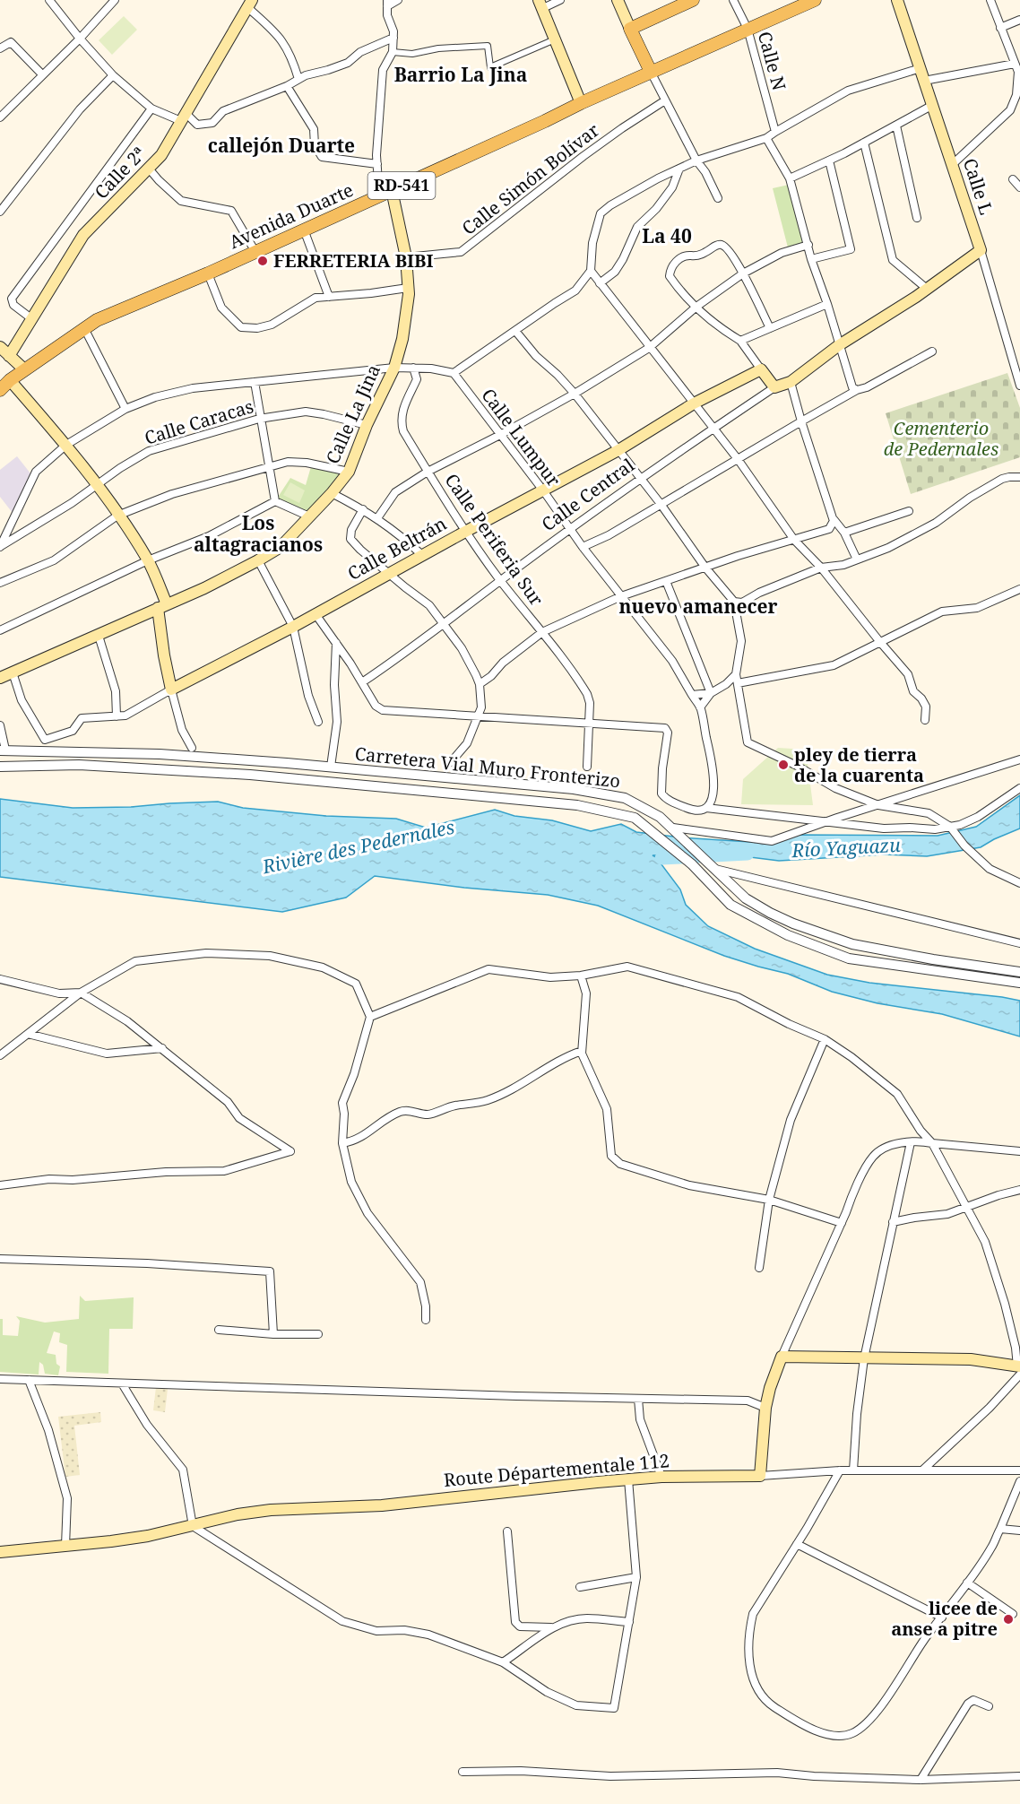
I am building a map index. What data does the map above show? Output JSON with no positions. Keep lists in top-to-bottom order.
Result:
{
  "streets": {
    "main road": [
      "Calle 2ª",
      "RD-541",
      "Calle L",
      "Avenida Duarte",
      "Calle La Jina",
      "Calle Central",
      "Calle Beltrán",
      "Route Départementale 112"
    ],
    "street": [
      "Calle N",
      "Calle Simón Bolívar",
      "Calle Caracas",
      "Calle Lumpur",
      "Calle Periferia Sur",
      "Carretera Vial Muro Fronterizo"
    ]
  },
  "crossings": [
    ["Calle N", "Avenida Duarte"],
    ["Calle Simón Bolívar", "Calle La Jina"],
    ["Calle L", "Calle Central"],
    ["Avenida Duarte", "Calle La Jina"],
    ["Calle La Jina", "Calle Caracas"],
    ["Calle La Jina", "Calle Beltrán"],
    ["Calle Lumpur", "Calle Central"],
    ["Calle Lumpur", "Calle Beltrán"],
    ["Calle Central", "Calle Periferia Sur"],
    ["Calle Periferia Sur", "Calle Beltrán"]
  ],
  "districts": [
    "Barrio La Jina",
    "callejón Duarte",
    "La 40",
    "Los altagracianos",
    "nuevo amanecer"
  ],
  "water": ["Rivière des Pedernales", "Río Yaguazu"],
  "parks": ["Cementerio de Pedernales"],
  "places": ["FERRETERIA BIBI", "pley de tierra de la cuarenta", "licee de anse a pitre"]
}
